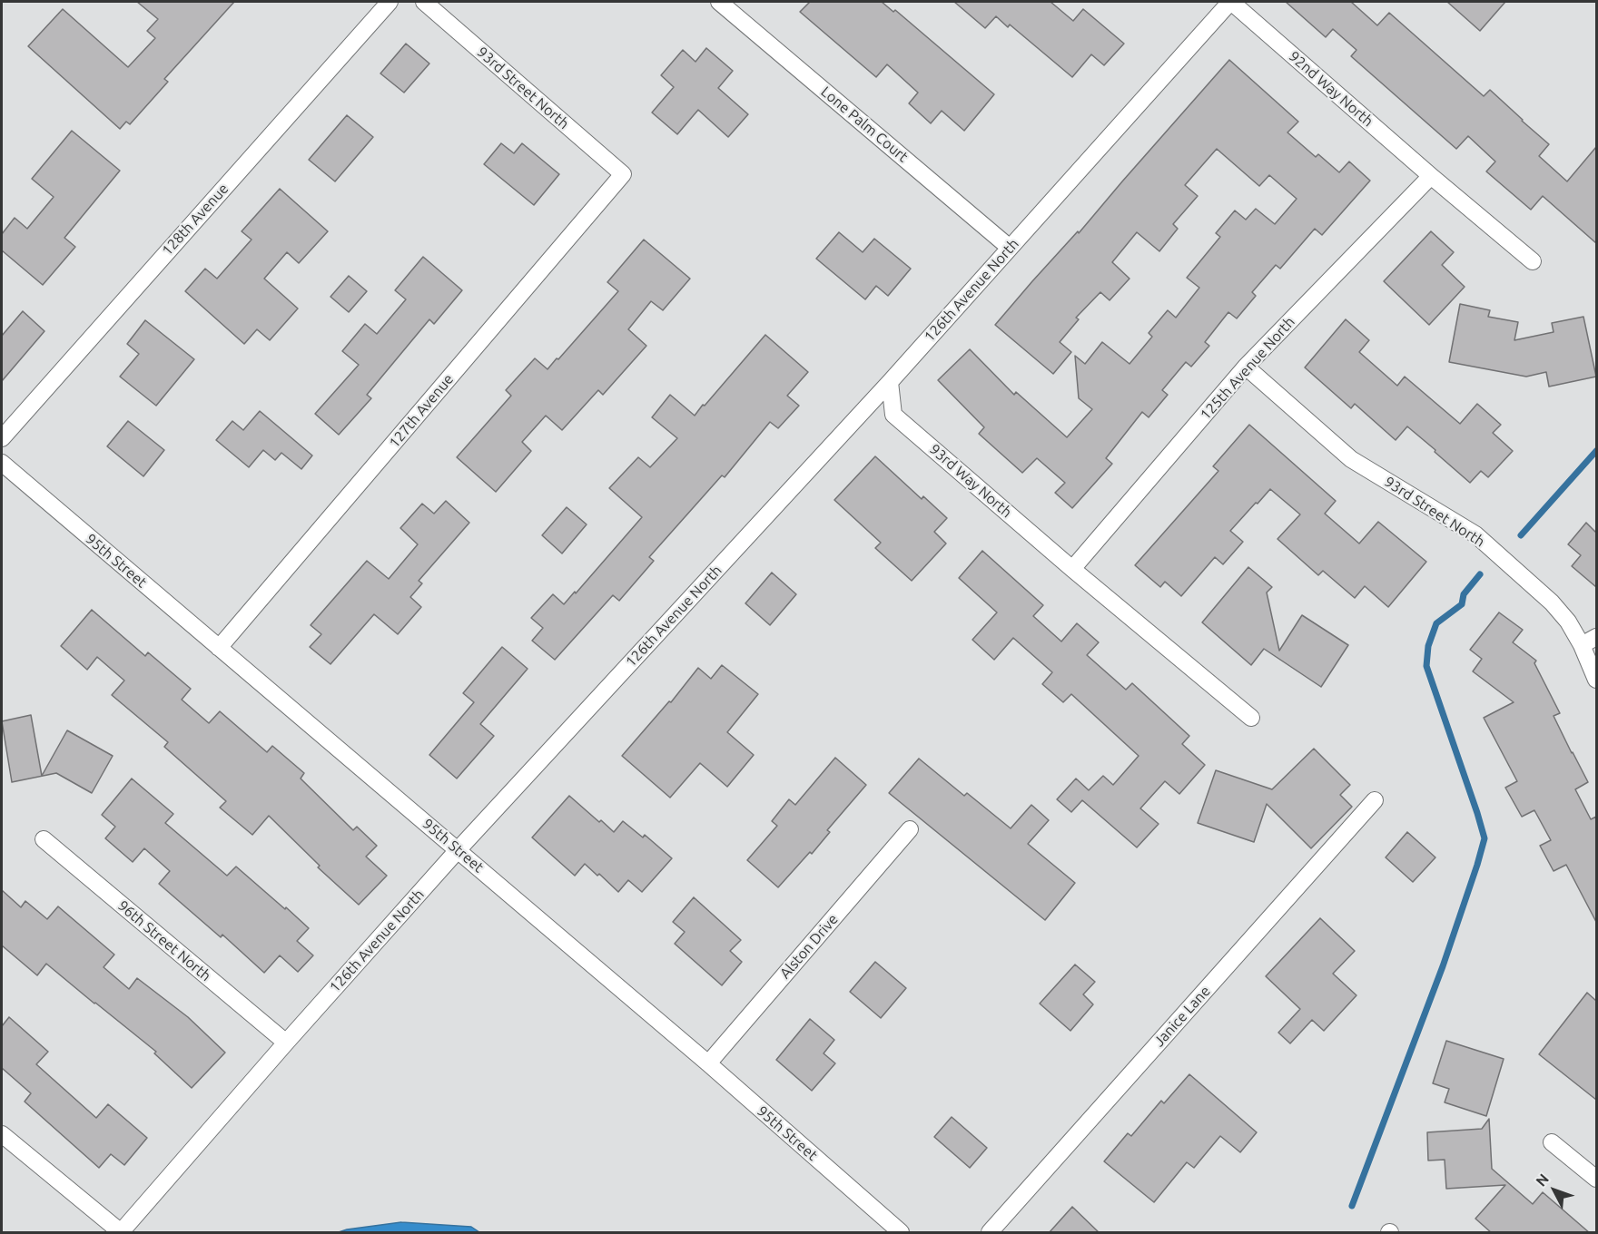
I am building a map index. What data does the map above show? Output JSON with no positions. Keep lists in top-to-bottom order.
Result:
{
  "streets": {
    "street": [
      "93rd Street North",
      "92nd Way North",
      "Lone Palm Court",
      "128th Avenue",
      "126th Avenue North",
      "125th Avenue North",
      "127th Avenue",
      "93rd Way North",
      "95th Street",
      "96th Street North",
      "Alston Drive",
      "Janice Lane"
    ]
  },
  "crossings": [
    ["93rd Street North", "125th Avenue North"],
    ["93rd Street North", "127th Avenue"],
    ["92nd Way North", "126th Avenue North"],
    ["92nd Way North", "125th Avenue North"],
    ["Lone Palm Court", "126th Avenue North"],
    ["126th Avenue North", "93rd Way North"],
    ["126th Avenue North", "95th Street"],
    ["126th Avenue North", "96th Street North"],
    ["125th Avenue North", "93rd Way North"],
    ["127th Avenue", "95th Street"],
    ["95th Street", "Alston Drive"]
  ],
  "north": "top left"
}
